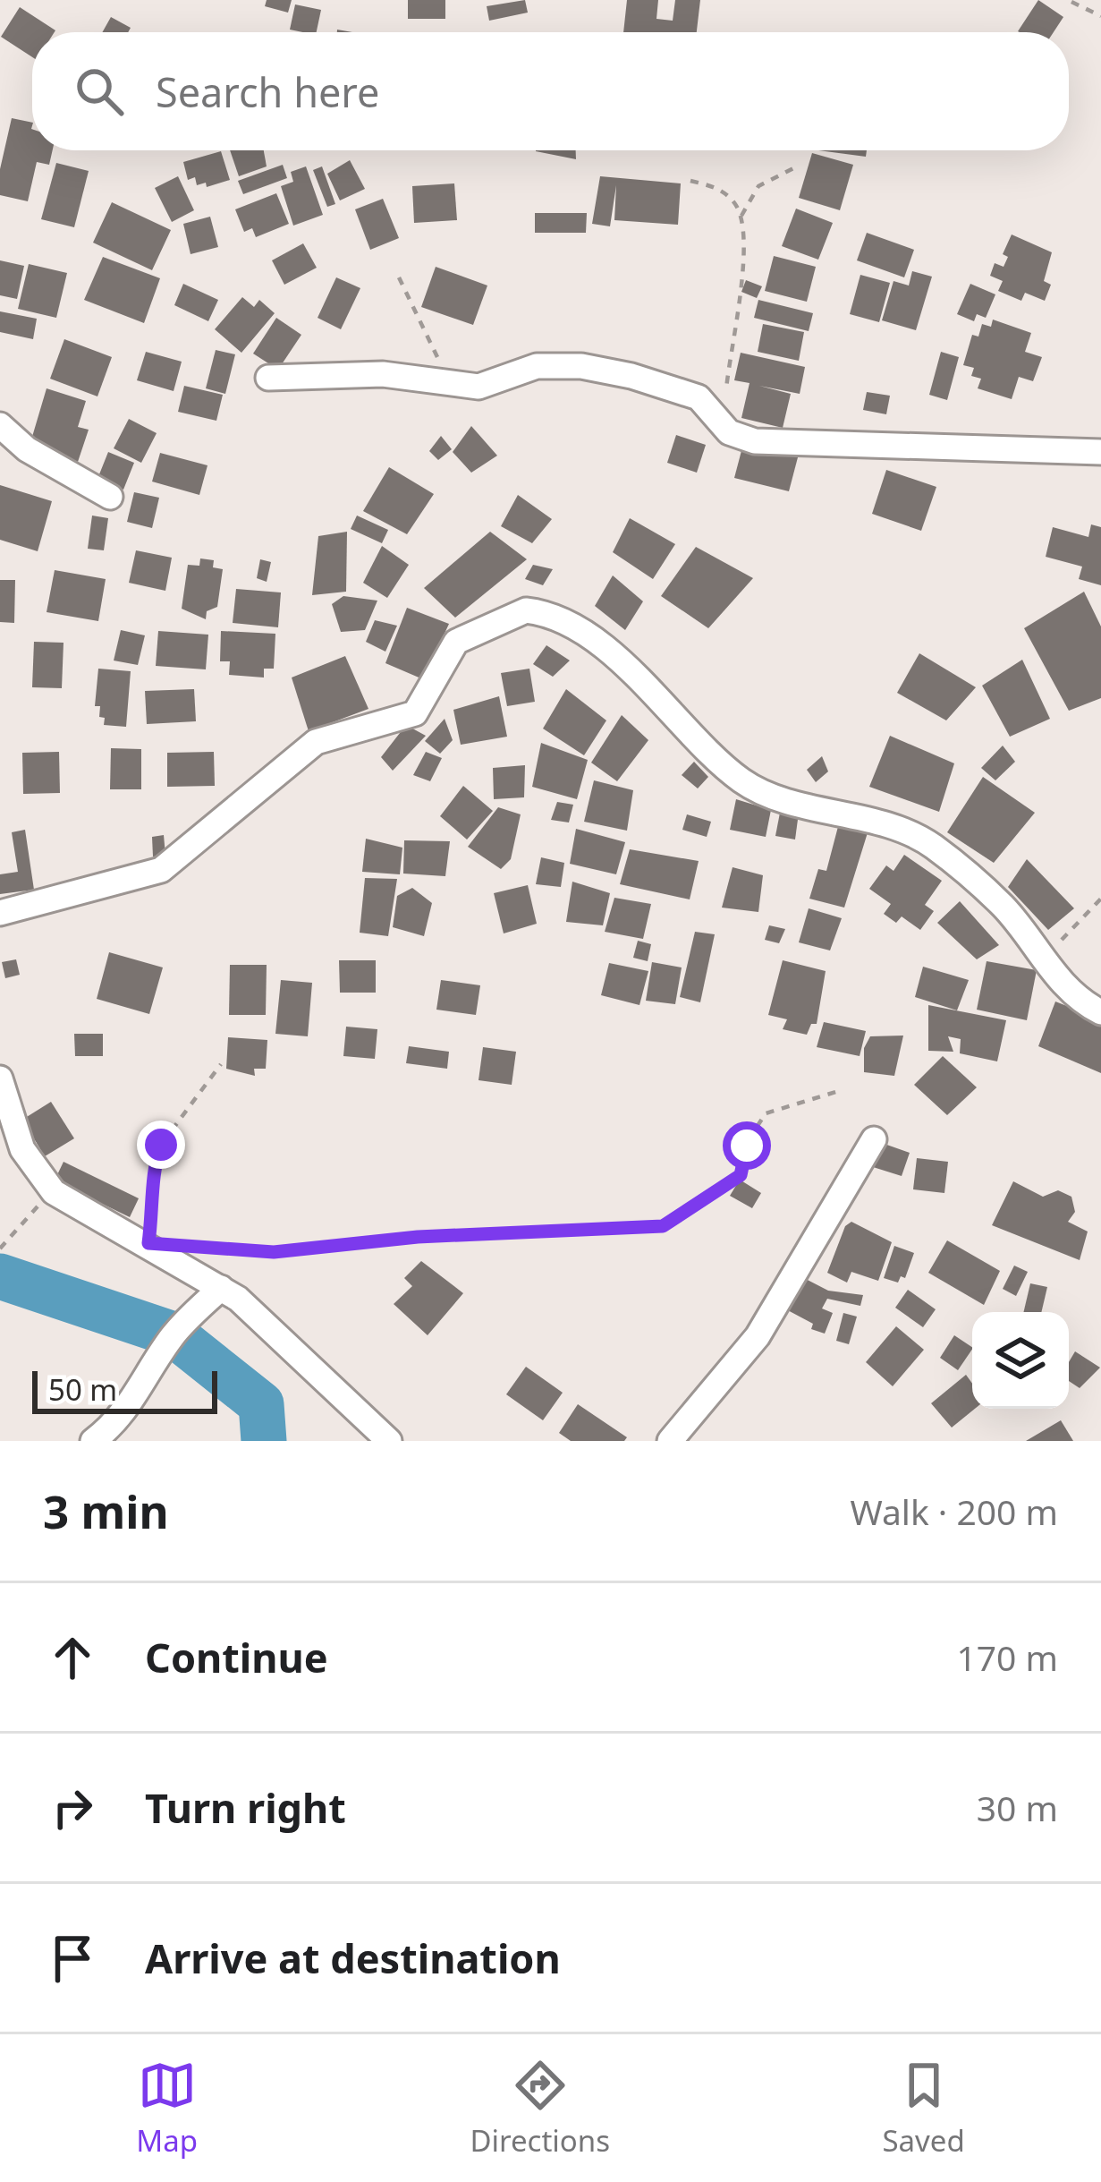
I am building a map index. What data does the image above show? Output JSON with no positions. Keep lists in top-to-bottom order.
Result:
{
  "scale_bar": "50 m",
  "page": {
    "search": "Search here",
    "scale": "50 m",
    "heading": ["3 min", "Walk · 200 m"],
    "list": [
      ["Continue", "170 m"],
      ["Turn right", "30 m"],
      "Arrive at destination"
    ],
    "nav": ["Map", "Directions", "Saved"]
  }
}
